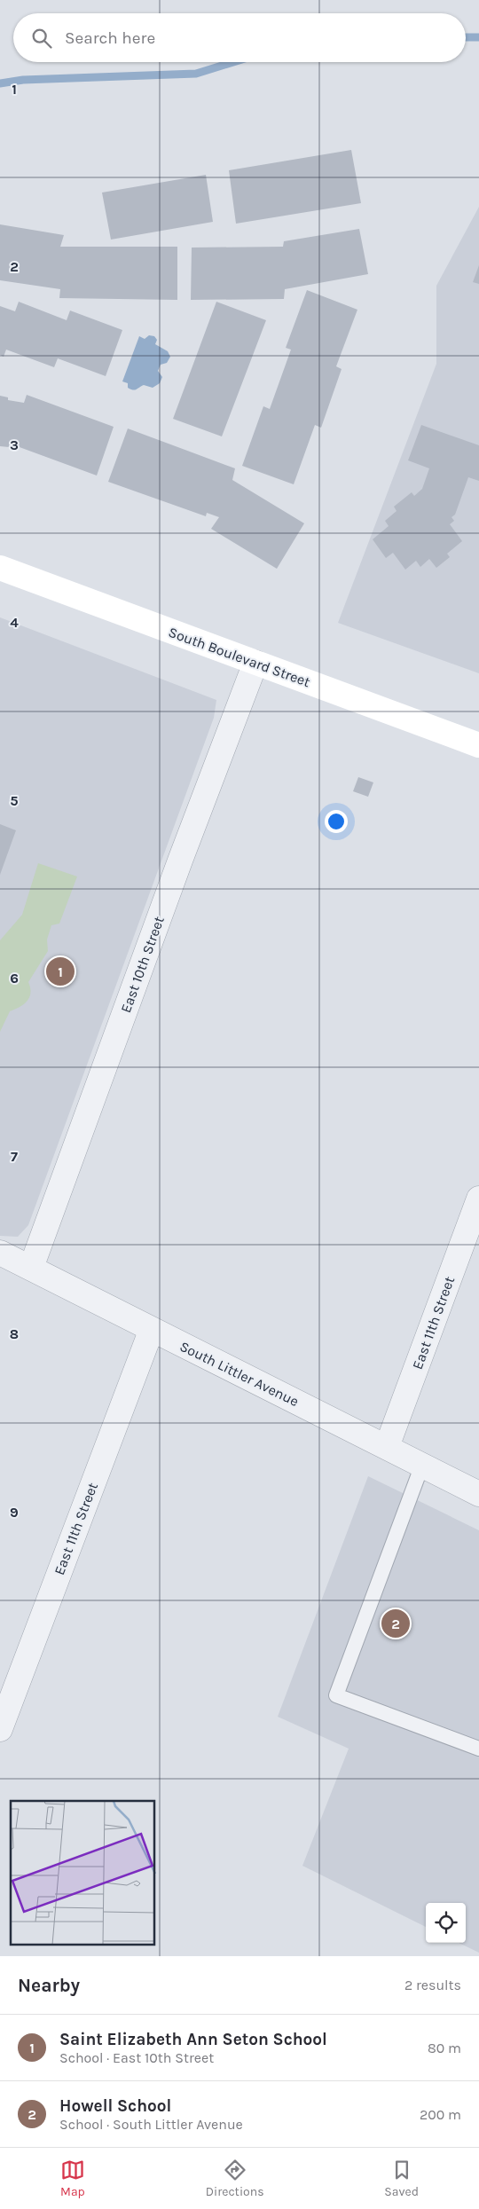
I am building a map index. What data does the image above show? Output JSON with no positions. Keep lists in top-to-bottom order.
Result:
{
  "streets": {
    "main road": ["South Boulevard Street"],
    "street": ["East 10th Street", "East 11th Street", "South Littler Avenue"]
  },
  "crossings": [
    ["South Boulevard Street", "East 10th Street"],
    ["East 10th Street", "South Littler Avenue"],
    ["East 11th Street", "South Littler Avenue"]
  ],
  "page": {
    "search": "Search here",
    "pins": ["1", "2"],
    "heading": ["Nearby", "2 results"],
    "list": [
      {
        "mark": "1",
        "name": "Saint Elizabeth Ann Seton School",
        "note": "School · East 10th Street",
        "value": "80 m"
      },
      {
        "mark": "2",
        "name": "Howell School",
        "note": "School · South Littler Avenue",
        "value": "200 m"
      }
    ],
    "nav": ["Map", "Directions", "Saved"]
  },
  "grid": {
    "rows": [
      "1",
      "2",
      "3",
      "4",
      "5",
      "6",
      "7",
      "8",
      "9"
    ]
  }
}
